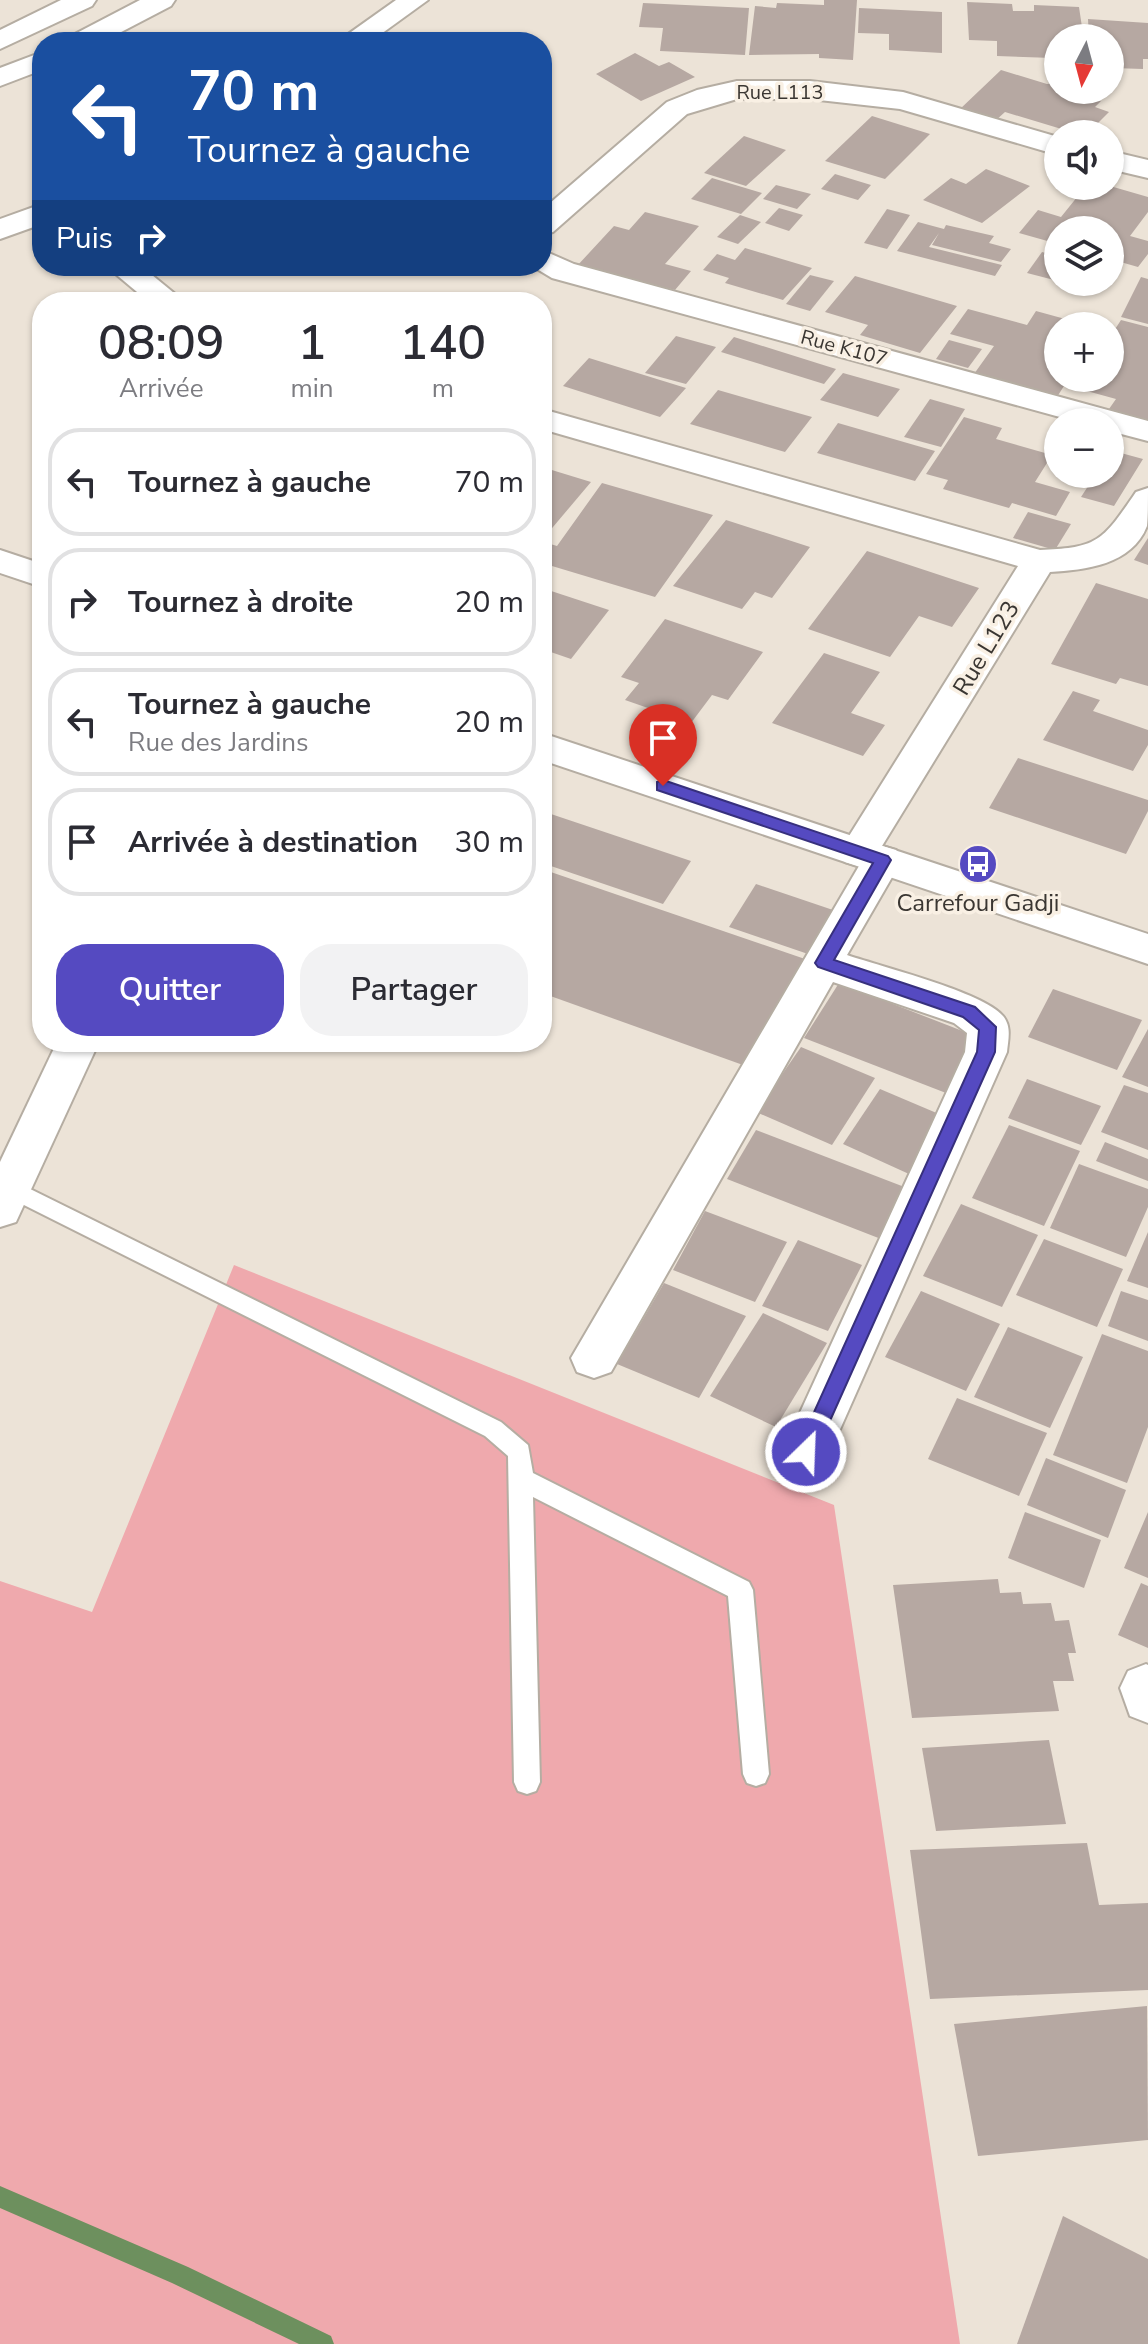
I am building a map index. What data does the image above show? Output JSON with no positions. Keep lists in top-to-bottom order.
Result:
{
  "streets": {
    "street": ["Rue L113", "Rue K107", "Rue L123"]
  },
  "places": {
    "bus stop": ["Carrefour Gadji"]
  },
  "north": "bottom",
  "page": {
    "map_buttons": ["+", "−"],
    "turn": ["70 m", "Tournez à gauche"],
    "then": "Puis",
    "eta": [
      "08:09",
      "Arrivée",
      "1",
      "min",
      "140",
      "m"
    ],
    "list": [
      {
        "name": "Tournez à gauche",
        "value": "70 m"
      },
      {
        "name": "Tournez à droite",
        "value": "20 m"
      },
      {
        "name": "Tournez à gauche",
        "note": "Rue des Jardins",
        "value": "20 m"
      },
      {
        "name": "Arrivée à destination",
        "value": "30 m"
      }
    ],
    "buttons": ["Quitter", "Partager"]
  }
}
